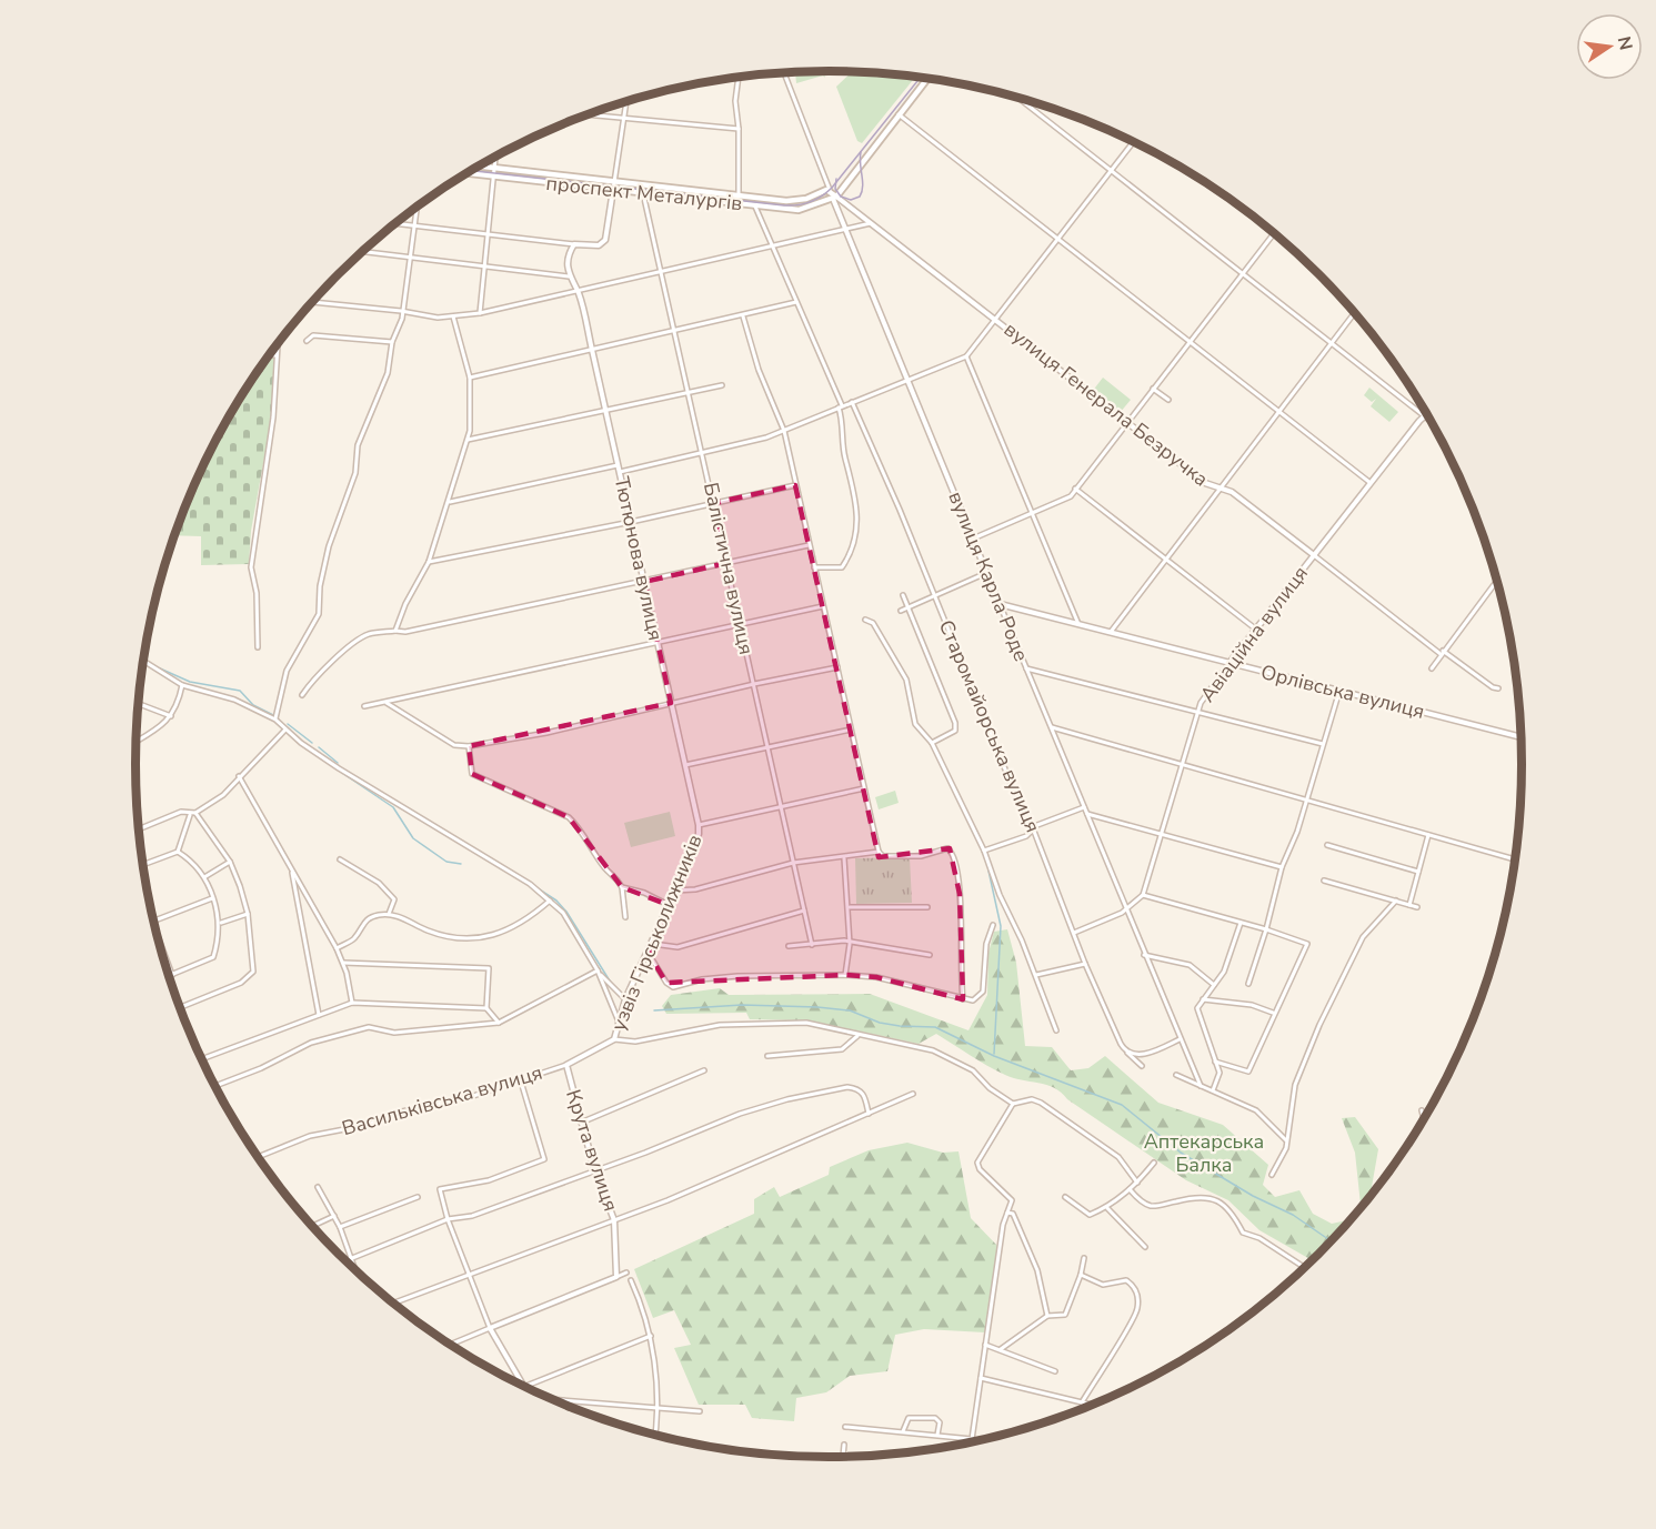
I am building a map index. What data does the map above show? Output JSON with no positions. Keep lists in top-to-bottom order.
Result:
{
  "streets": {
    "main road": ["проспект Металургів"],
    "street": [
      "вулиця Генерала Безручка",
      "Тютюнова вулиця",
      "Балістична вулиця",
      "вулиця Карла Роде",
      "Авіаційна вулиця",
      "Орлівська вулиця",
      "Старомайорська вулиця",
      "узвіз Гірськолижників",
      "Васильківська вулиця",
      "Крута вулиця"
    ]
  },
  "crossings": [
    ["проспект Металургів", "вулиця Генерала Безручка"],
    ["проспект Металургів", "Балістична вулиця"],
    ["проспект Металургів", "вулиця Карла Роде"],
    ["вулиця Генерала Безручка", "вулиця Карла Роде"],
    ["вулиця Генерала Безручка", "Авіаційна вулиця"],
    ["Тютюнова вулиця", "узвіз Гірськолижників"],
    ["вулиця Карла Роде", "Авіаційна вулиця"],
    ["вулиця Карла Роде", "Орлівська вулиця"],
    ["Авіаційна вулиця", "Орлівська вулиця"],
    ["Авіаційна вулиця", "Старомайорська вулиця"],
    ["узвіз Гірськолижників", "Васильківська вулиця"],
    ["Васильківська вулиця", "Крута вулиця"]
  ],
  "parks": ["Аптекарська Балка"],
  "north": "right"
}
